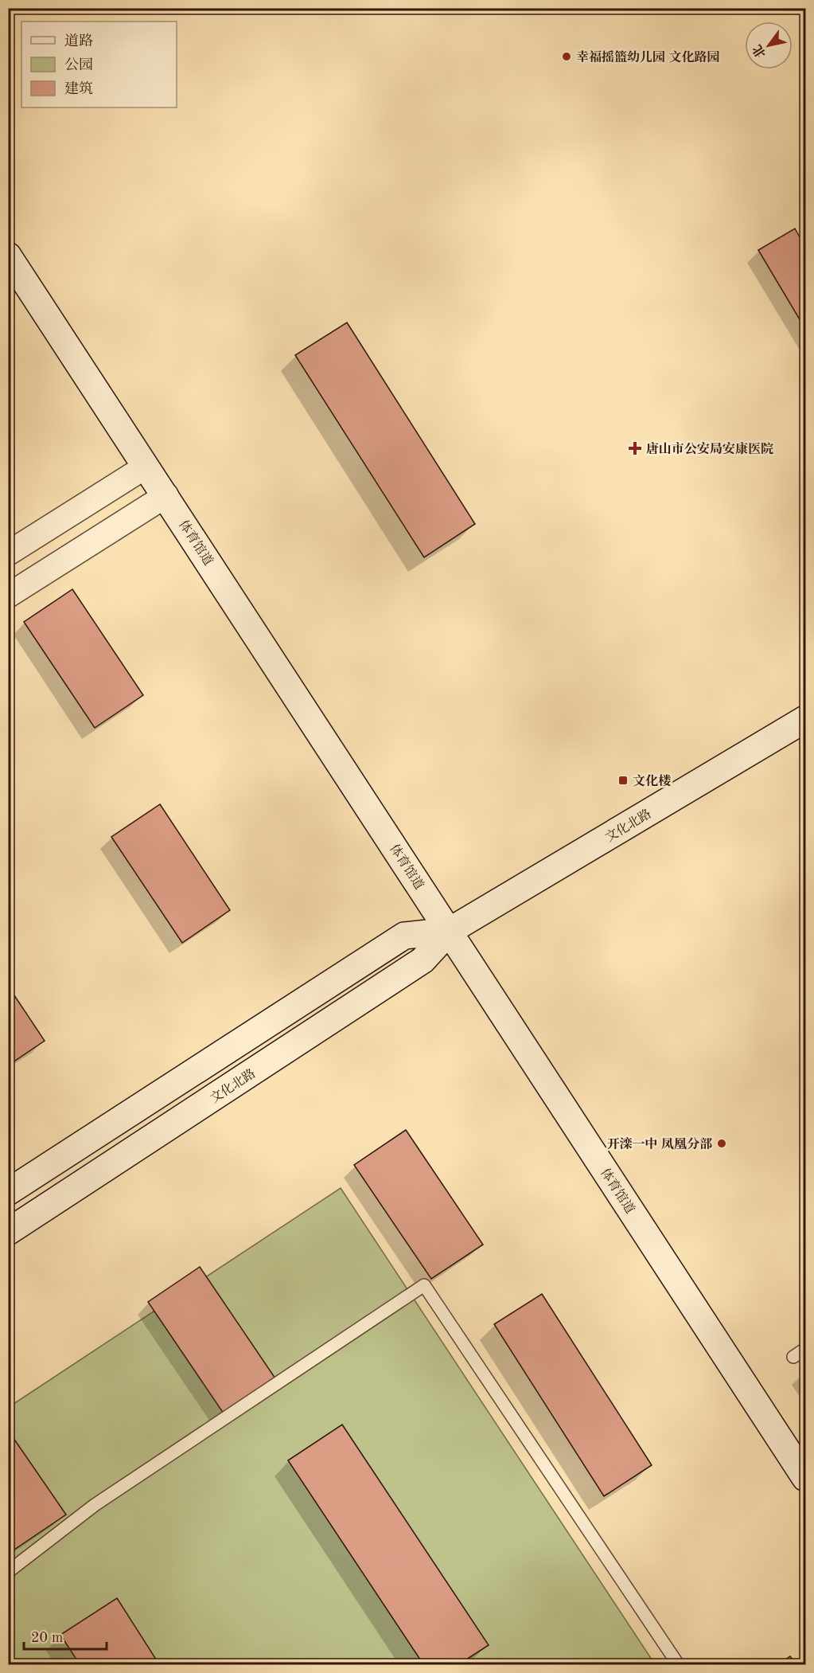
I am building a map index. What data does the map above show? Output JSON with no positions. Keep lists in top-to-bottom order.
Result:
{
  "streets": {
    "street": ["体育馆道", "文化北路"]
  },
  "crossings": [
    ["体育馆道", "文化北路"]
  ],
  "places": {
    "other": ["幸福摇篮幼儿园 文化路园", "开滦一中 凤凰分部"],
    "health": ["唐山市公安局安康医院"],
    "transit": ["文化楼"]
  },
  "legend": ["道路", "公园", "建筑"],
  "scale_bar": "20 m",
  "north": "bottom left"
}
